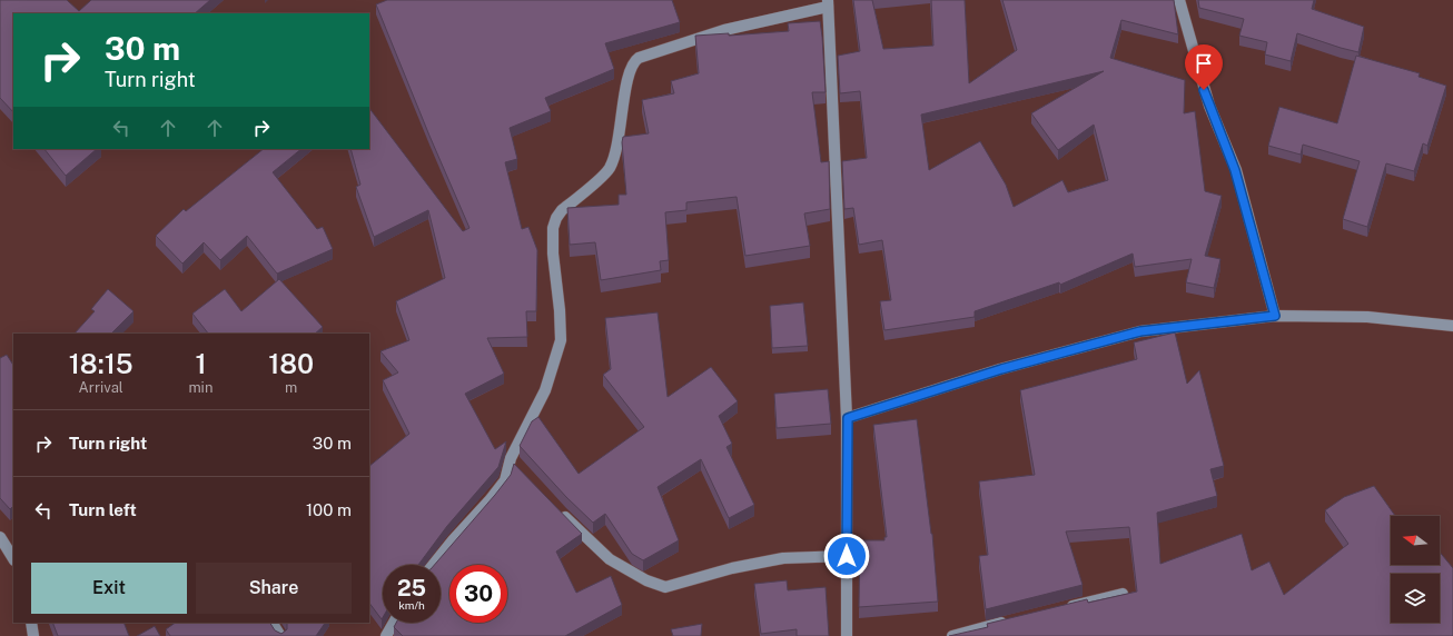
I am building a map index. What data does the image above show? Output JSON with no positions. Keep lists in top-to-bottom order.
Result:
{
  "north": "left",
  "page": {
    "turn": ["30 m", "Turn right"],
    "eta": [
      "18:15",
      "Arrival",
      "1",
      "min",
      "180",
      "m"
    ],
    "list": [
      {
        "name": "Turn right",
        "value": "30 m"
      },
      {
        "name": "Turn left",
        "value": "100 m"
      }
    ],
    "buttons": ["Exit", "Share"],
    "speed": "25 km/h",
    "limit": "30"
  }
}
